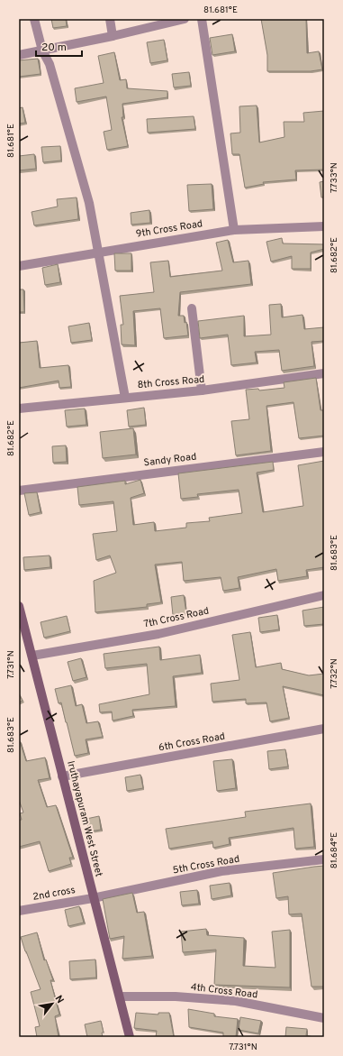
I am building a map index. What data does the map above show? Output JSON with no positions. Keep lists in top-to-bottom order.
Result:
{
  "streets": {
    "main road": ["Iruthayapuram West Street"],
    "street": [
      "9th Cross Road",
      "8th Cross Road",
      "Sandy Road",
      "7th Cross Road",
      "6th Cross Road",
      "5th Cross Road",
      "2nd cross",
      "4th Cross Road"
    ]
  },
  "crossings": [
    ["7th Cross Road", "Iruthayapuram West Street"],
    ["6th Cross Road", "Iruthayapuram West Street"],
    ["Iruthayapuram West Street", "5th Cross Road"],
    ["Iruthayapuram West Street", "2nd cross"],
    ["Iruthayapuram West Street", "4th Cross Road"],
    ["5th Cross Road", "2nd cross"]
  ],
  "scale_bar": "20 m",
  "north": "top right",
  "coordinates": [
    "81.681°E",
    "7.733°N",
    "81.682°E",
    "81.683°E",
    "7.731°N",
    "7.732°N",
    "81.684°E"
  ]
}
